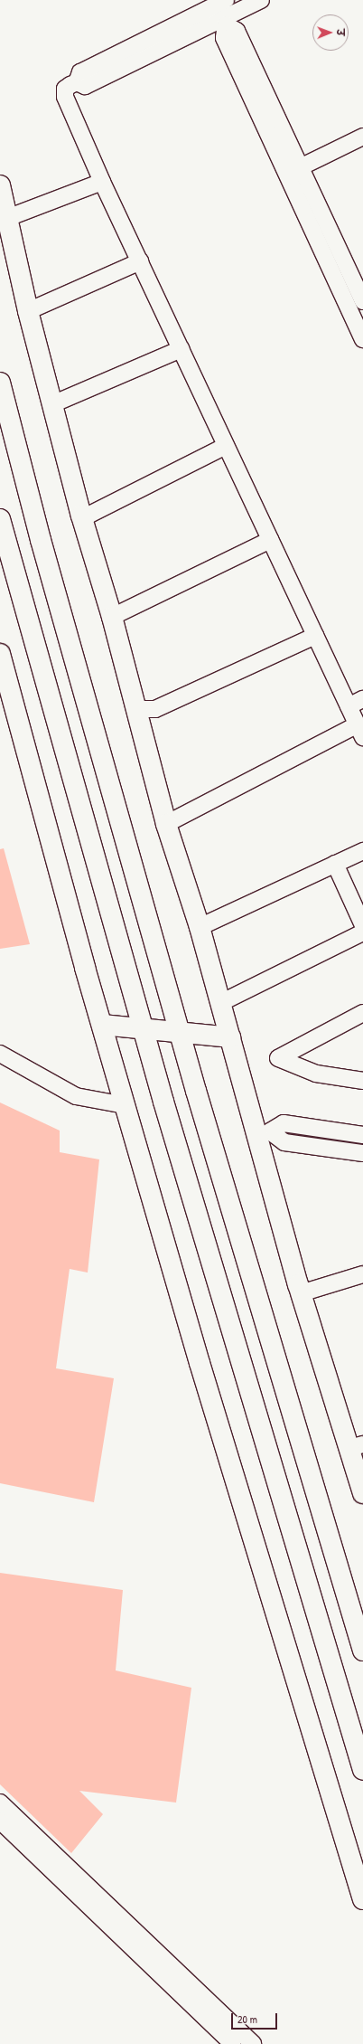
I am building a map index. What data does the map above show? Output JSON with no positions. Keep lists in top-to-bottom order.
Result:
{
  "scale_bar": "20 m",
  "north": "right"
}
